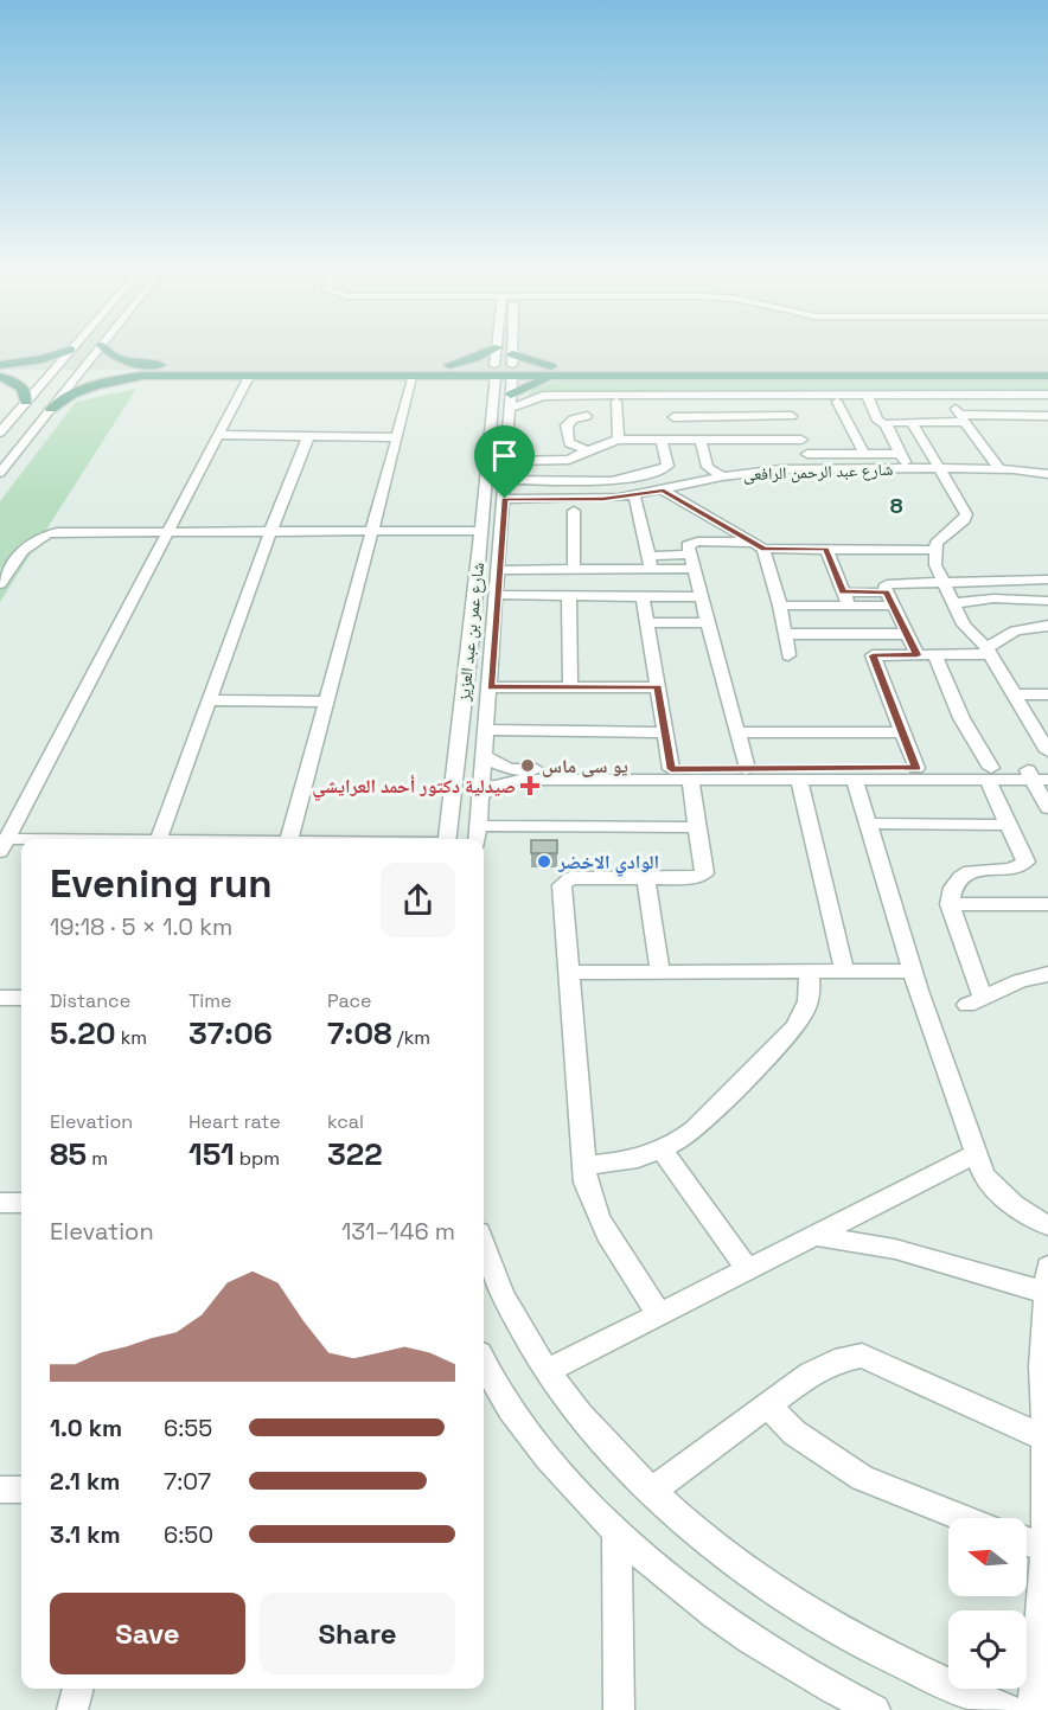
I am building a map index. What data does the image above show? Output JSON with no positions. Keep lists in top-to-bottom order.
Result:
{
  "streets": {
    "street": ["شارع عبد الرحمن الرافعى", "شارع عمر بن عبد العزيز"]
  },
  "crossings": [
    ["شارع عبد الرحمن الرافعى", "شارع عمر بن عبد العزيز"]
  ],
  "districts": ["8"],
  "places": {
    "other": ["يو سى ماس", "الوادي الاخضر"],
    "health": ["صيدلية دكتور أحمد العرايشي"]
  },
  "north": "left",
  "page": {
    "heading": ["Evening run", "19:18 · 5 × 1.0 km"],
    "stats": [
      ["Distance", "5.20 km"],
      ["Time", "37:06"],
      ["Pace", "7:08 /km"],
      ["Elevation", "85 m"],
      ["Heart rate", "151 bpm"],
      ["kcal", "322"]
    ],
    "chart": ["Elevation", "131–146 m"],
    "list": [
      {
        "name": "1.0 km",
        "note": "6:55"
      },
      {
        "name": "2.1 km",
        "note": "7:07"
      },
      {
        "name": "3.1 km",
        "note": "6:50"
      }
    ],
    "buttons": ["Save", "Share"]
  }
}
